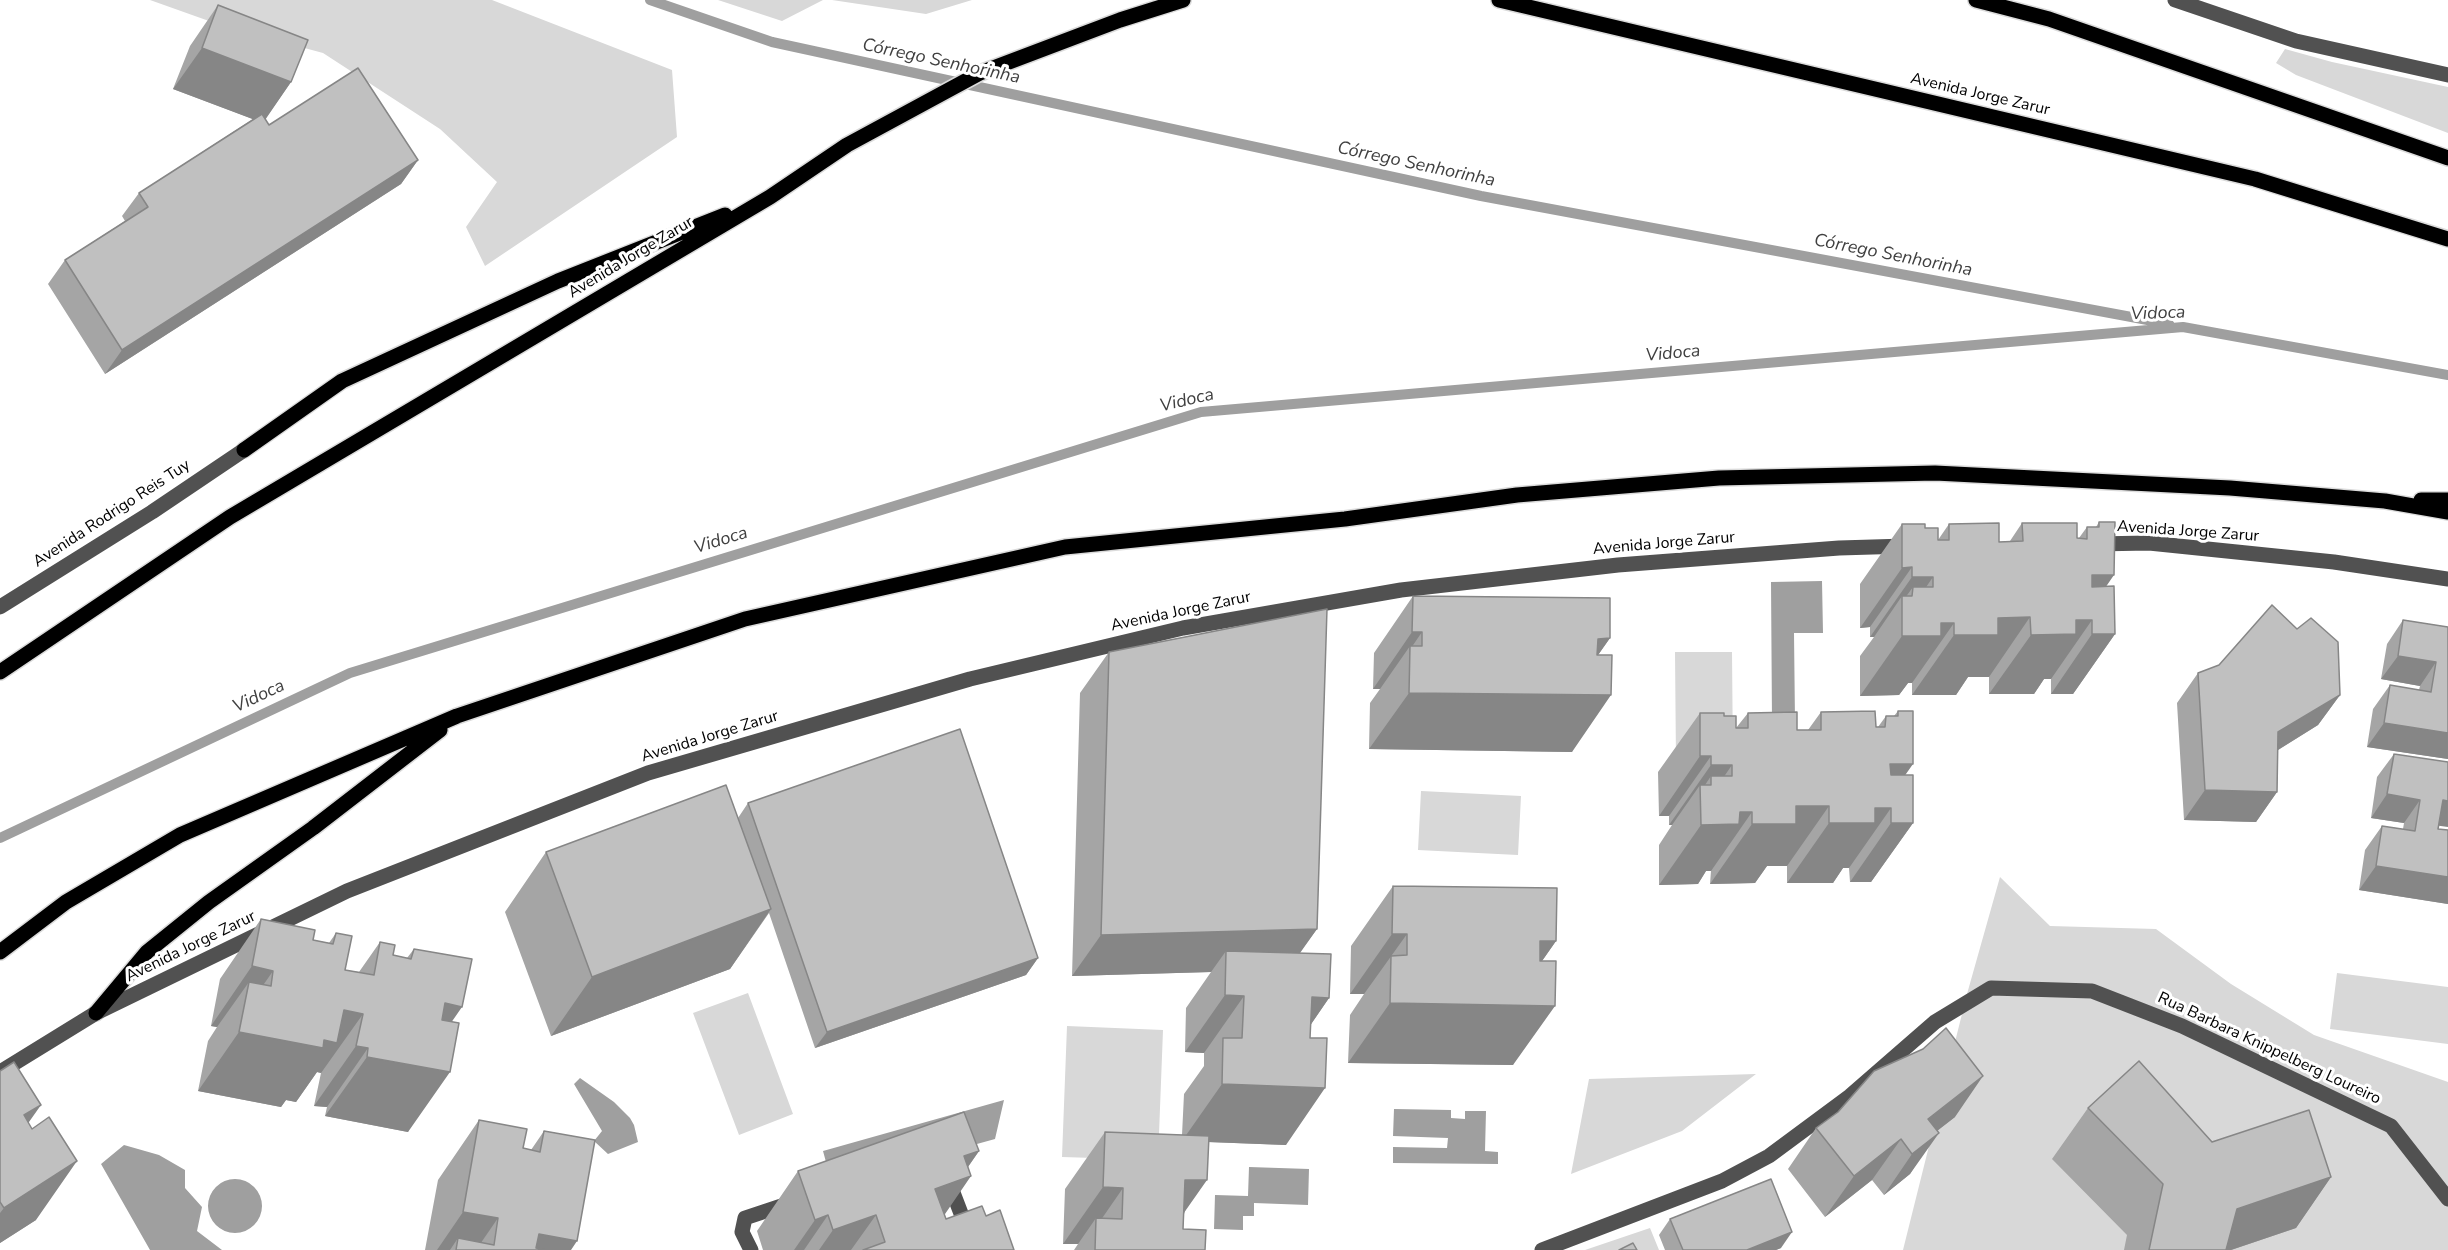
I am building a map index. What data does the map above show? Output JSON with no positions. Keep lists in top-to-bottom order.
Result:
{
  "streets": {
    "main road": ["Avenida Jorge Zarur"],
    "street": ["Avenida Rodrigo Reis Tuy", "Rua Barbara Knippelberg Loureiro"]
  },
  "water": ["Córrego Senhorinha", "Vidoca"]
}
